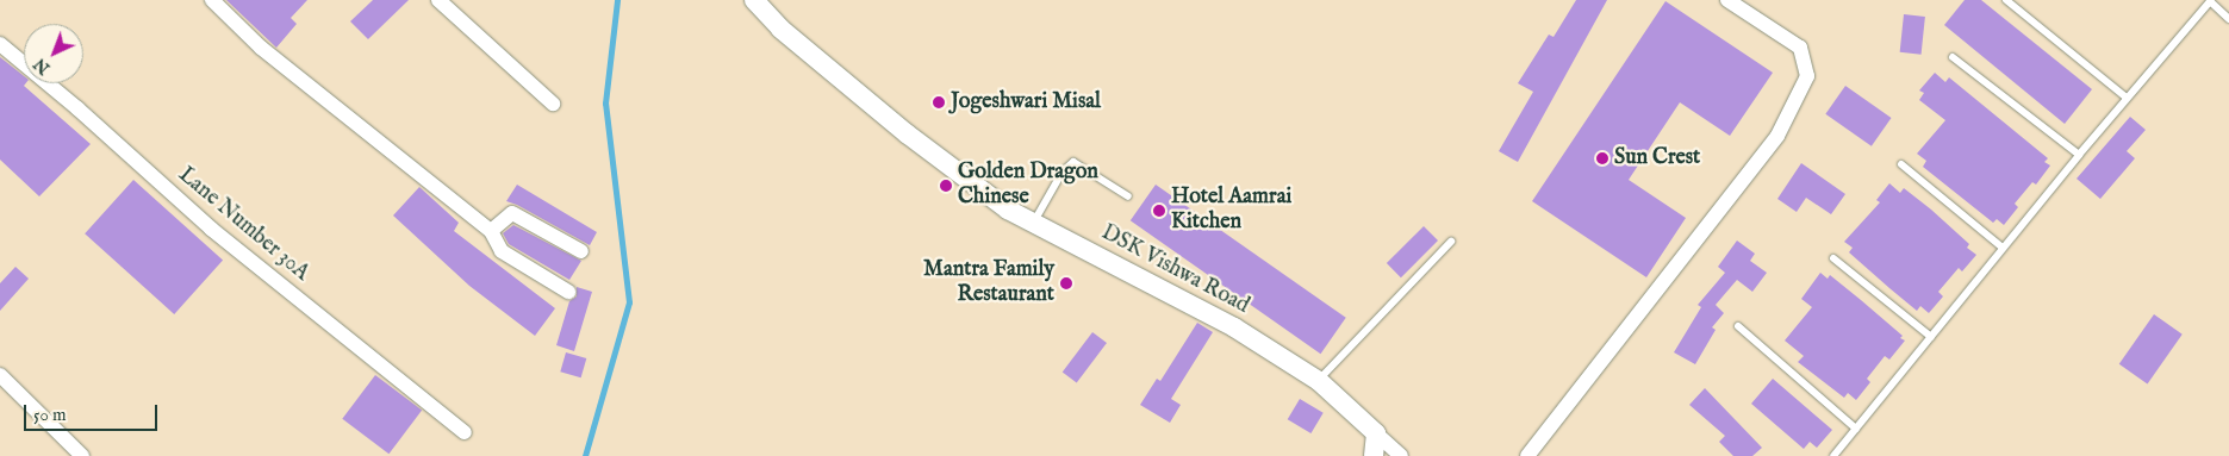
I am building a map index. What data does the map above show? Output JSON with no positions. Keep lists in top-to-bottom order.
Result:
{
  "streets": {
    "street": ["Lane Number 30A", "DSK Vishwa Road"]
  },
  "places": [
    "Jogeshwari Misal",
    "Sun Crest",
    "Golden Dragon Chinese",
    "Hotel Aamrai Kitchen",
    "Mantra Family Restaurant"
  ],
  "scale_bar": "50 m",
  "north": "bottom left"
}
